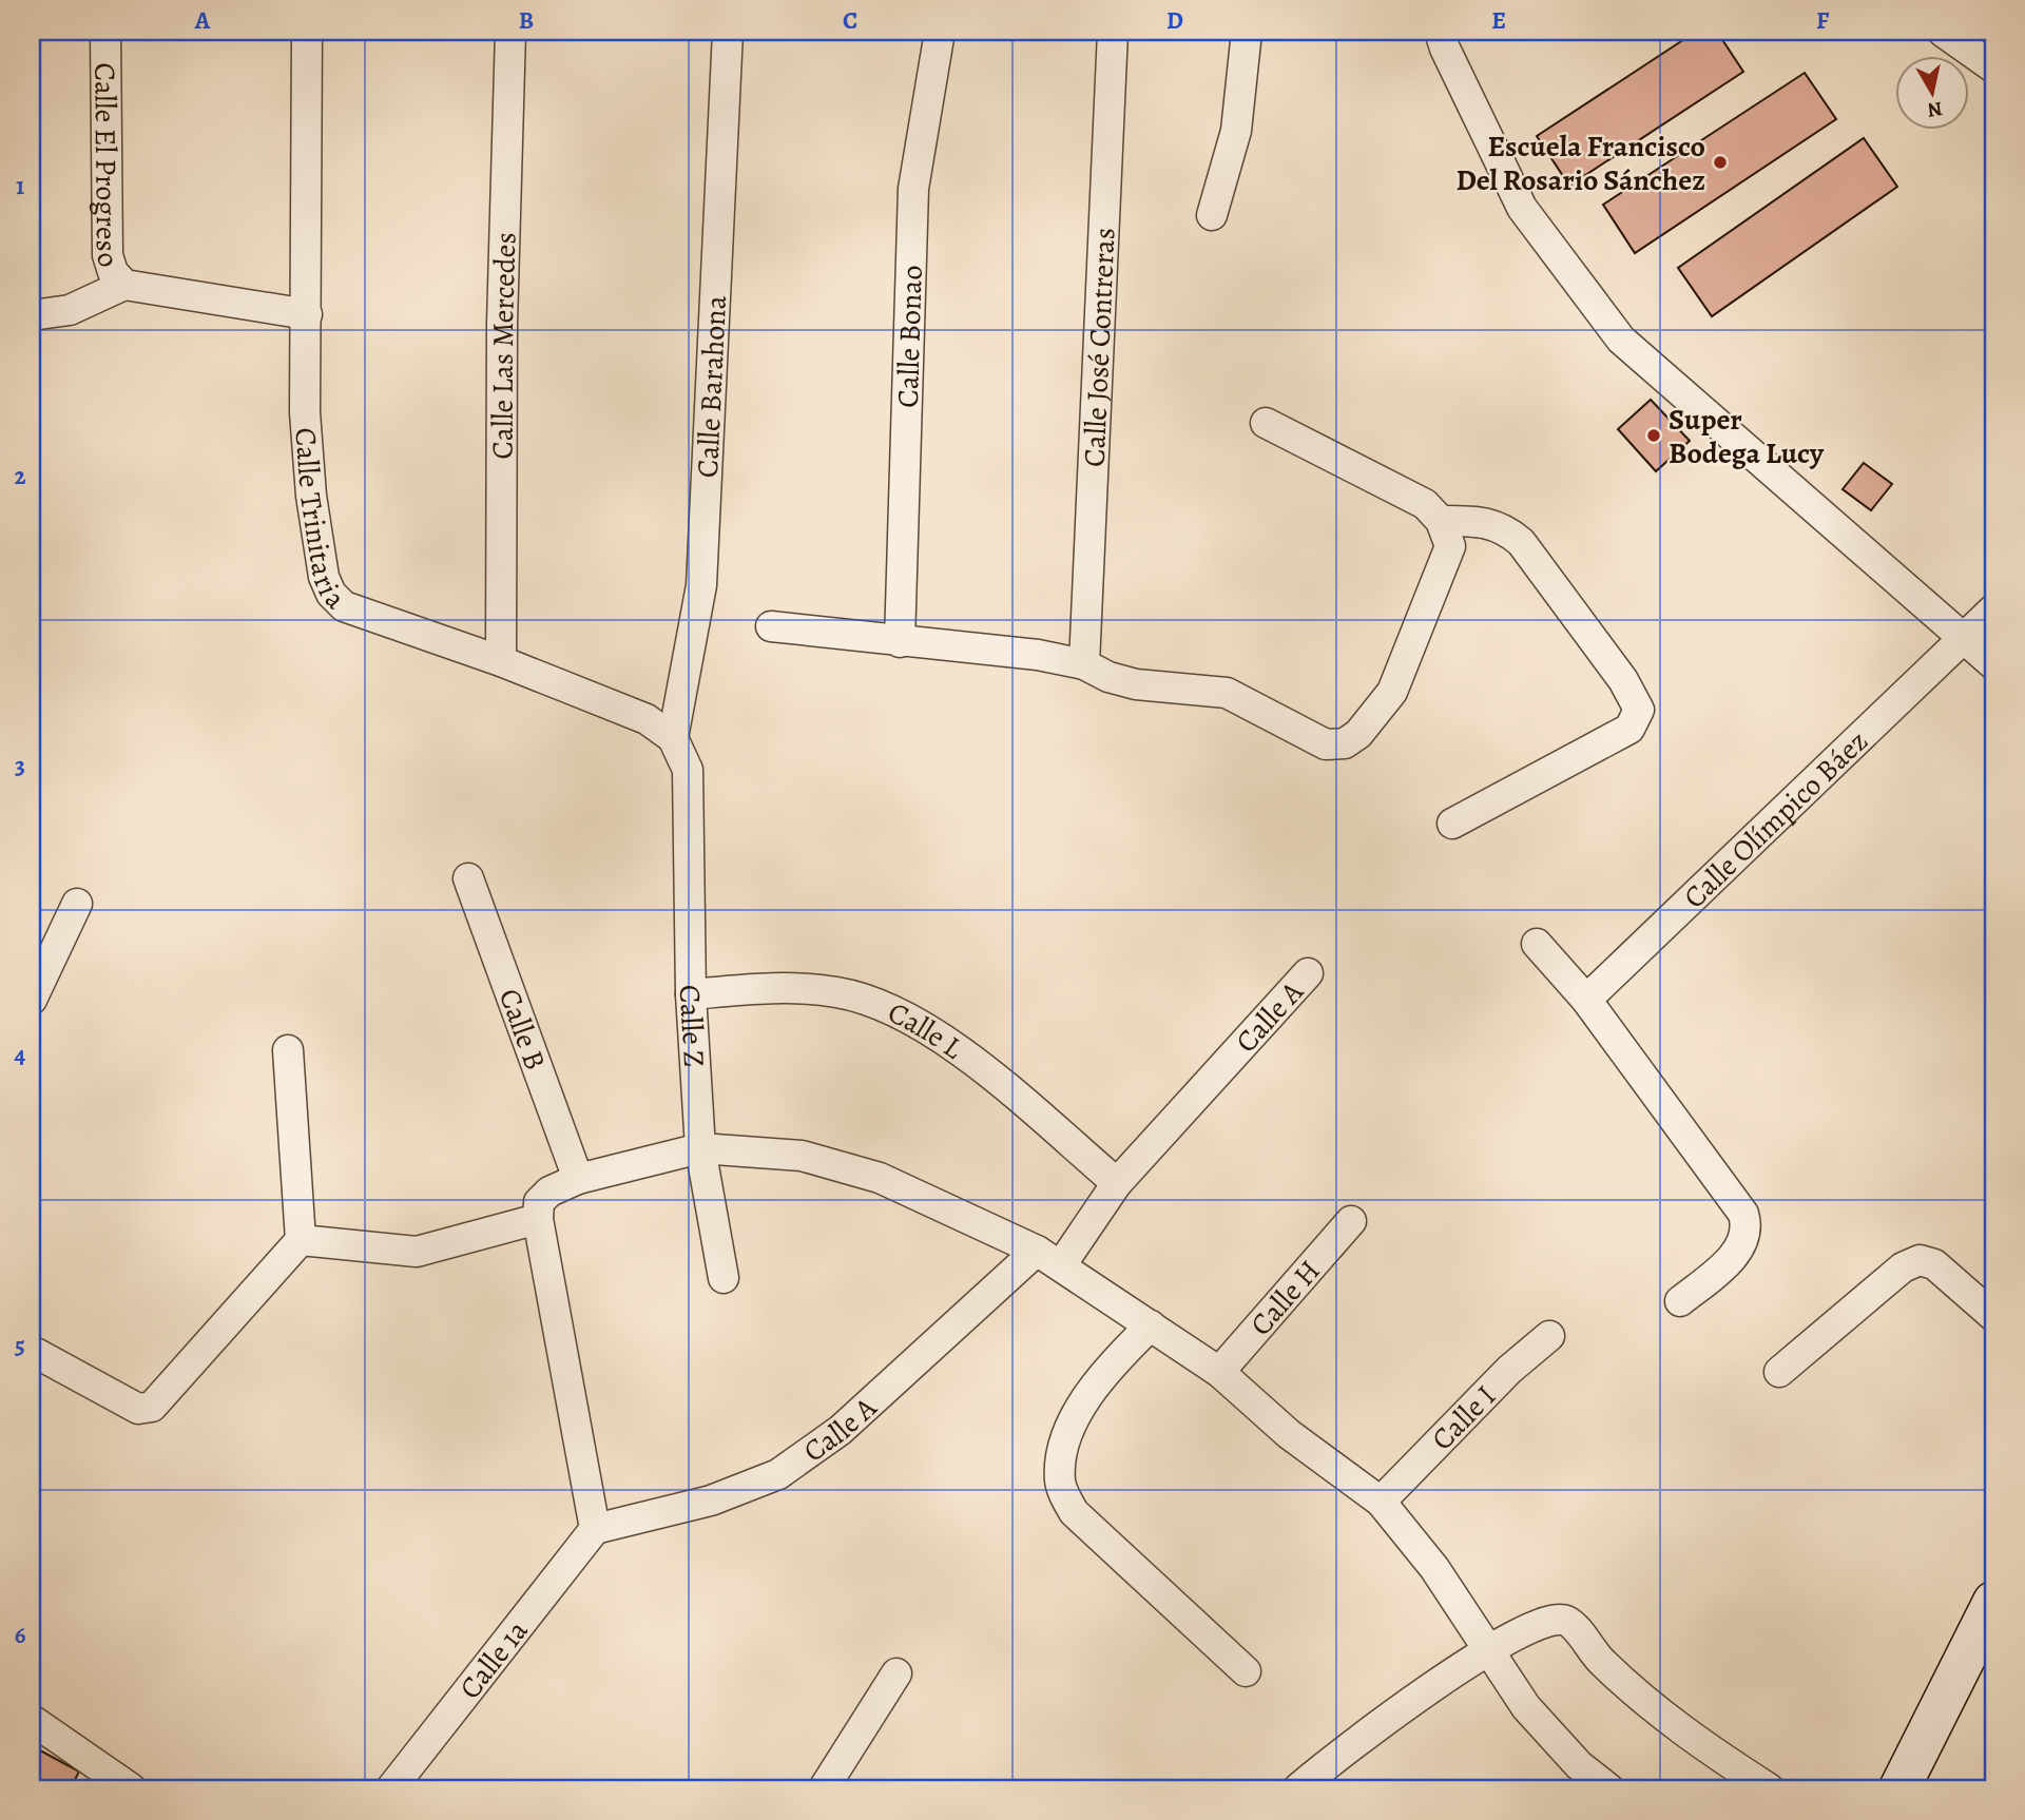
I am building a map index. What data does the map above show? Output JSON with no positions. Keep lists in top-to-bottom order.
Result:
{
  "streets": {
    "street": [
      "Calle El Progreso",
      "Calle Bonao",
      "Calle Las Mercedes",
      "Calle José Contreras",
      "Calle Barahona",
      "Calle Trinitaria",
      "Calle Olímpico Báez",
      "Calle A",
      "Calle Z",
      "Calle B",
      "Calle L",
      "Calle H",
      "Calle I",
      "Calle 1a"
    ]
  },
  "crossings": [
    ["Calle El Progreso", "Calle Trinitaria"],
    ["Calle Las Mercedes", "Calle Trinitaria"],
    ["Calle Barahona", "Calle Trinitaria"],
    ["Calle Barahona", "Calle Z"],
    ["Calle Trinitaria", "Calle Z"],
    ["Calle A", "Calle L"],
    ["Calle A", "Calle 1a"],
    ["Calle Z", "Calle L"]
  ],
  "places": ["Escuela Francisco Del Rosario Sánchez", "Super Bodega Lucy"],
  "north": "bottom",
  "grid": {
    "columns": [
      "A",
      "B",
      "C",
      "D",
      "E",
      "F"
    ],
    "rows": [
      "1",
      "2",
      "3",
      "4",
      "5",
      "6"
    ]
  }
}
